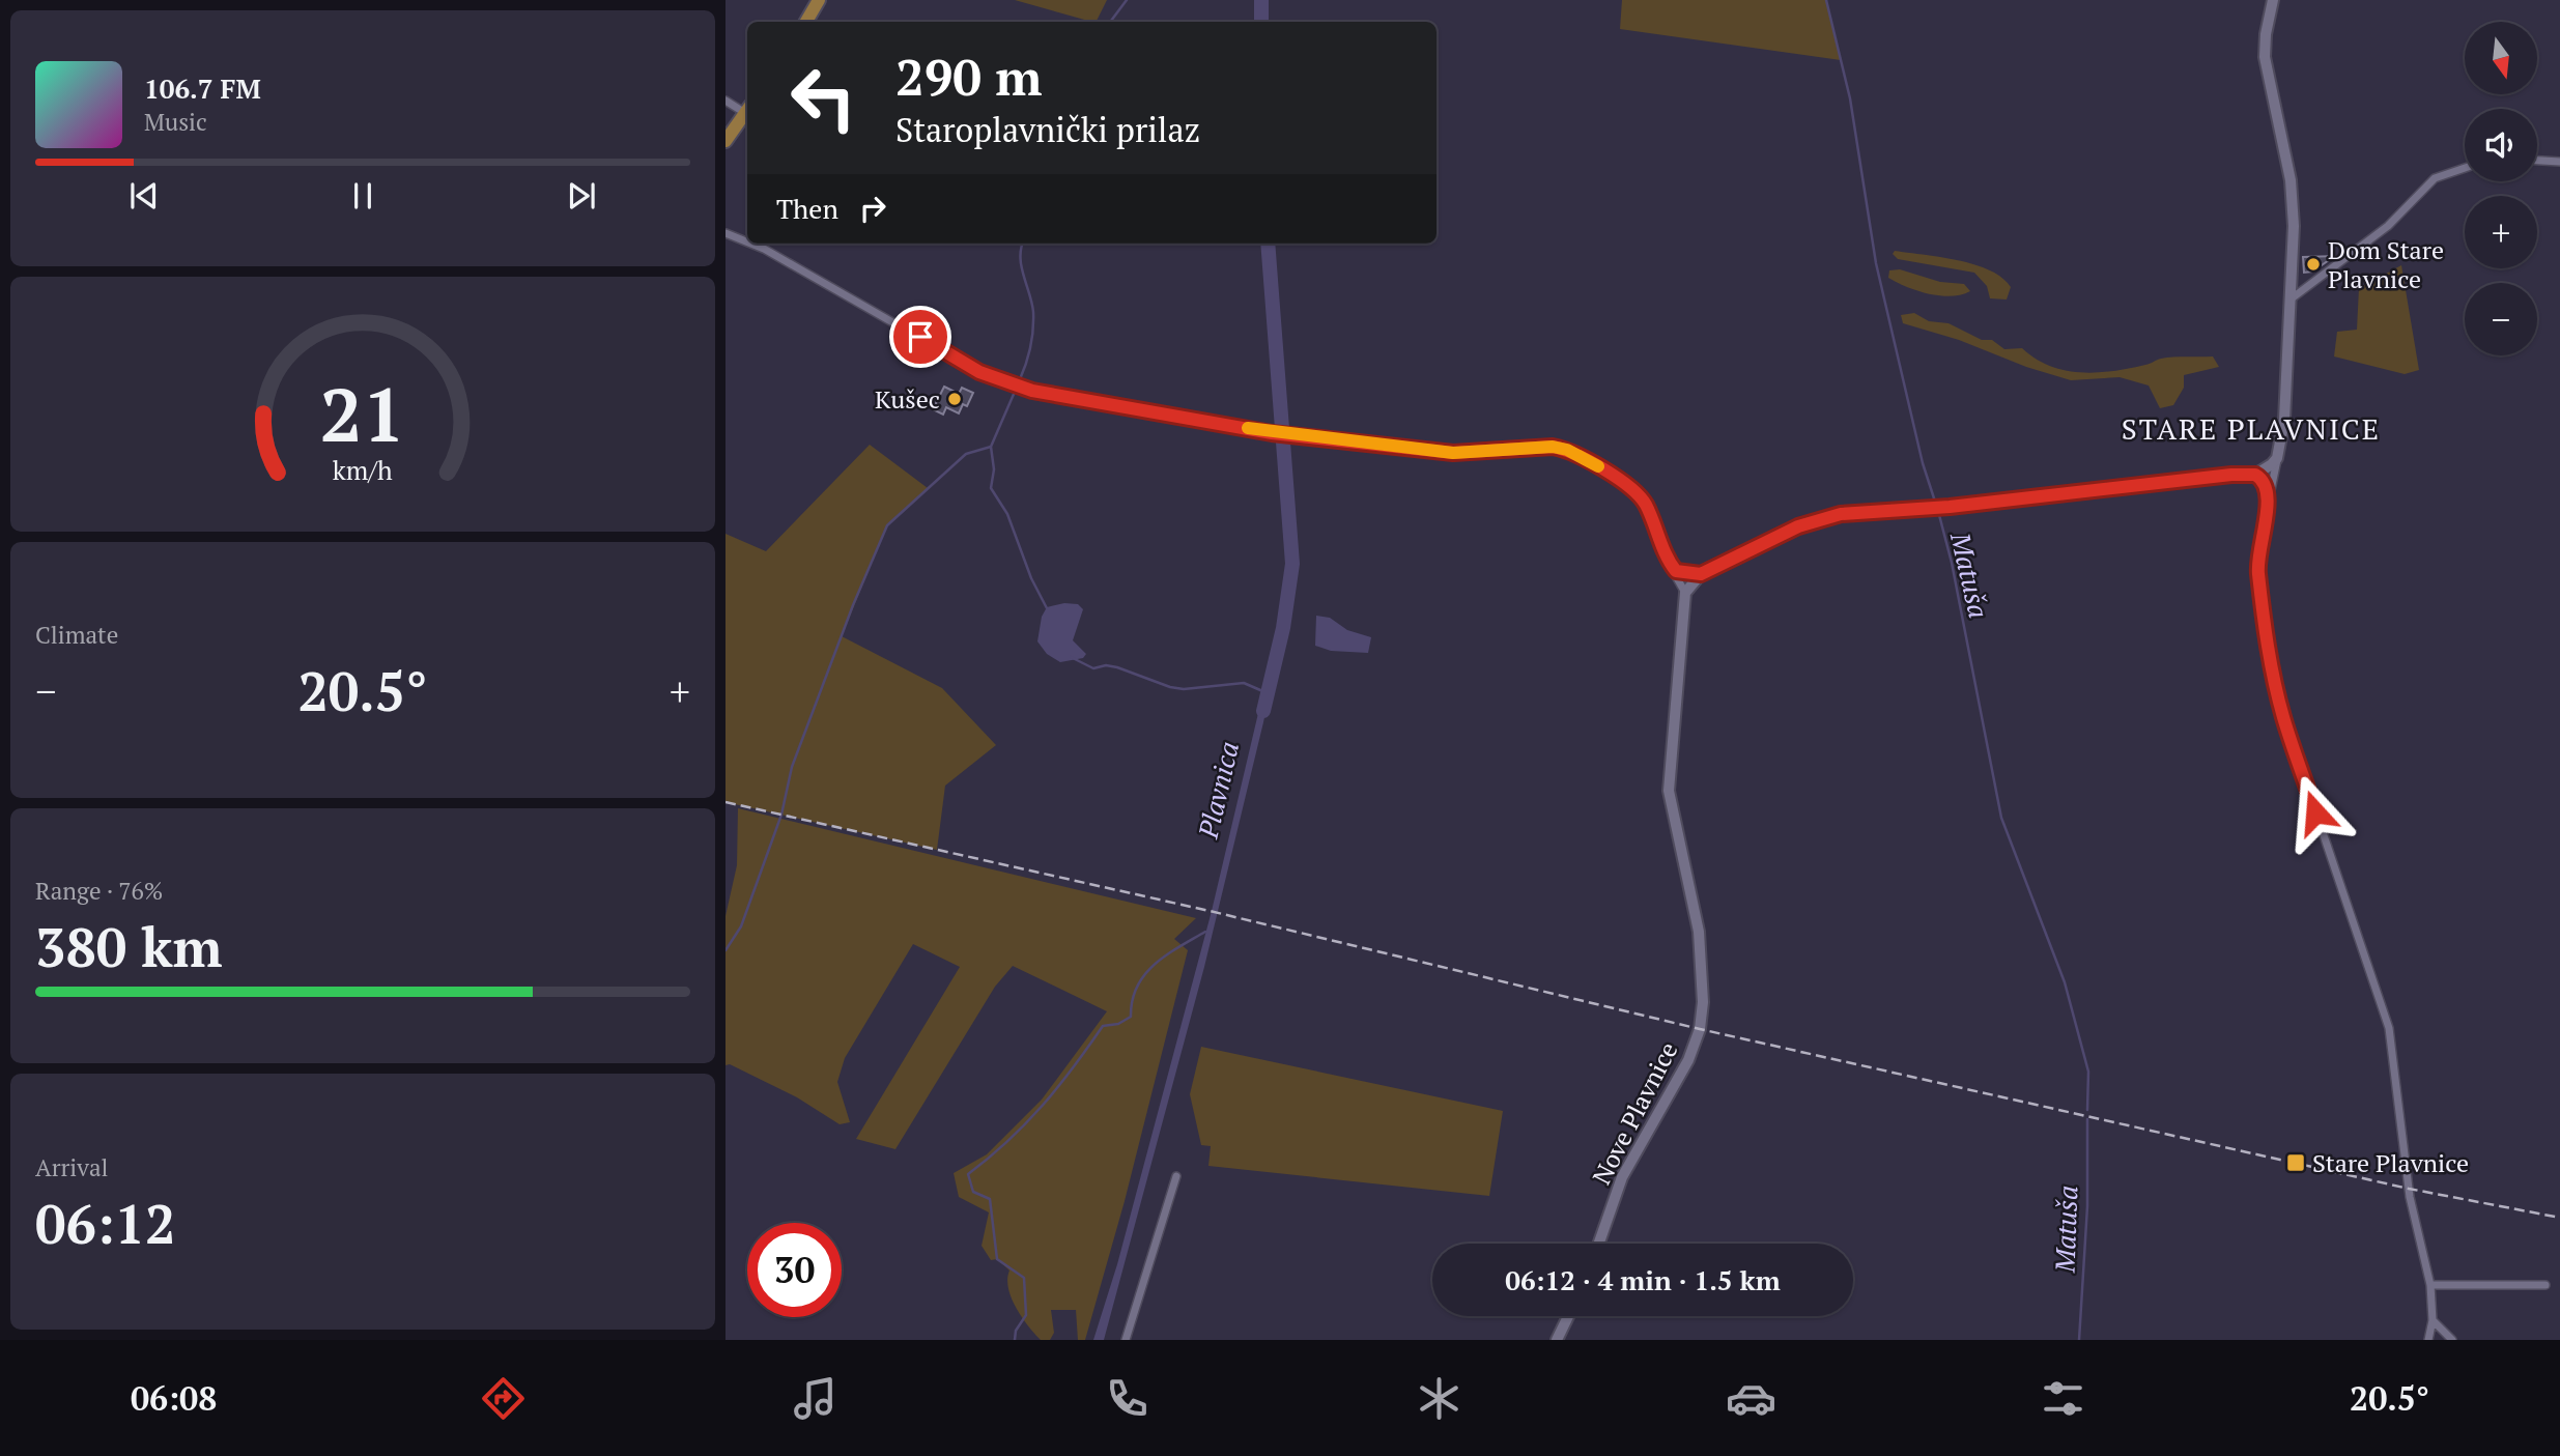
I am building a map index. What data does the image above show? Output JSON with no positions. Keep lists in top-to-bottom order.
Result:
{
  "streets": {
    "street": ["Nove Plavnice"]
  },
  "districts": ["STARE PLAVNICE"],
  "water": ["Matuša", "Plavnica"],
  "places": {
    "other": ["Dom Stare Plavnice", "Kušec"],
    "transit": ["Stare Plavnice"]
  },
  "north": "bottom",
  "page": {
    "map_buttons": ["+", "−"],
    "turn": ["290 m", "Staroplavnički prilaz"],
    "song": ["106.7 FM", "Music"],
    "then": "Then",
    "tile": [
      "Climate",
      ["Range · 76%", "380 km"],
      ["Arrival", "06:12"]
    ],
    "heat": ["−", "20.5°", "+"],
    "limit": "30",
    "trip": "06:12 · 4 min · 1.5 km",
    "tabs": ["06:08", "20.5°"],
    "gauge": ["21", "km/h"]
  }
}
